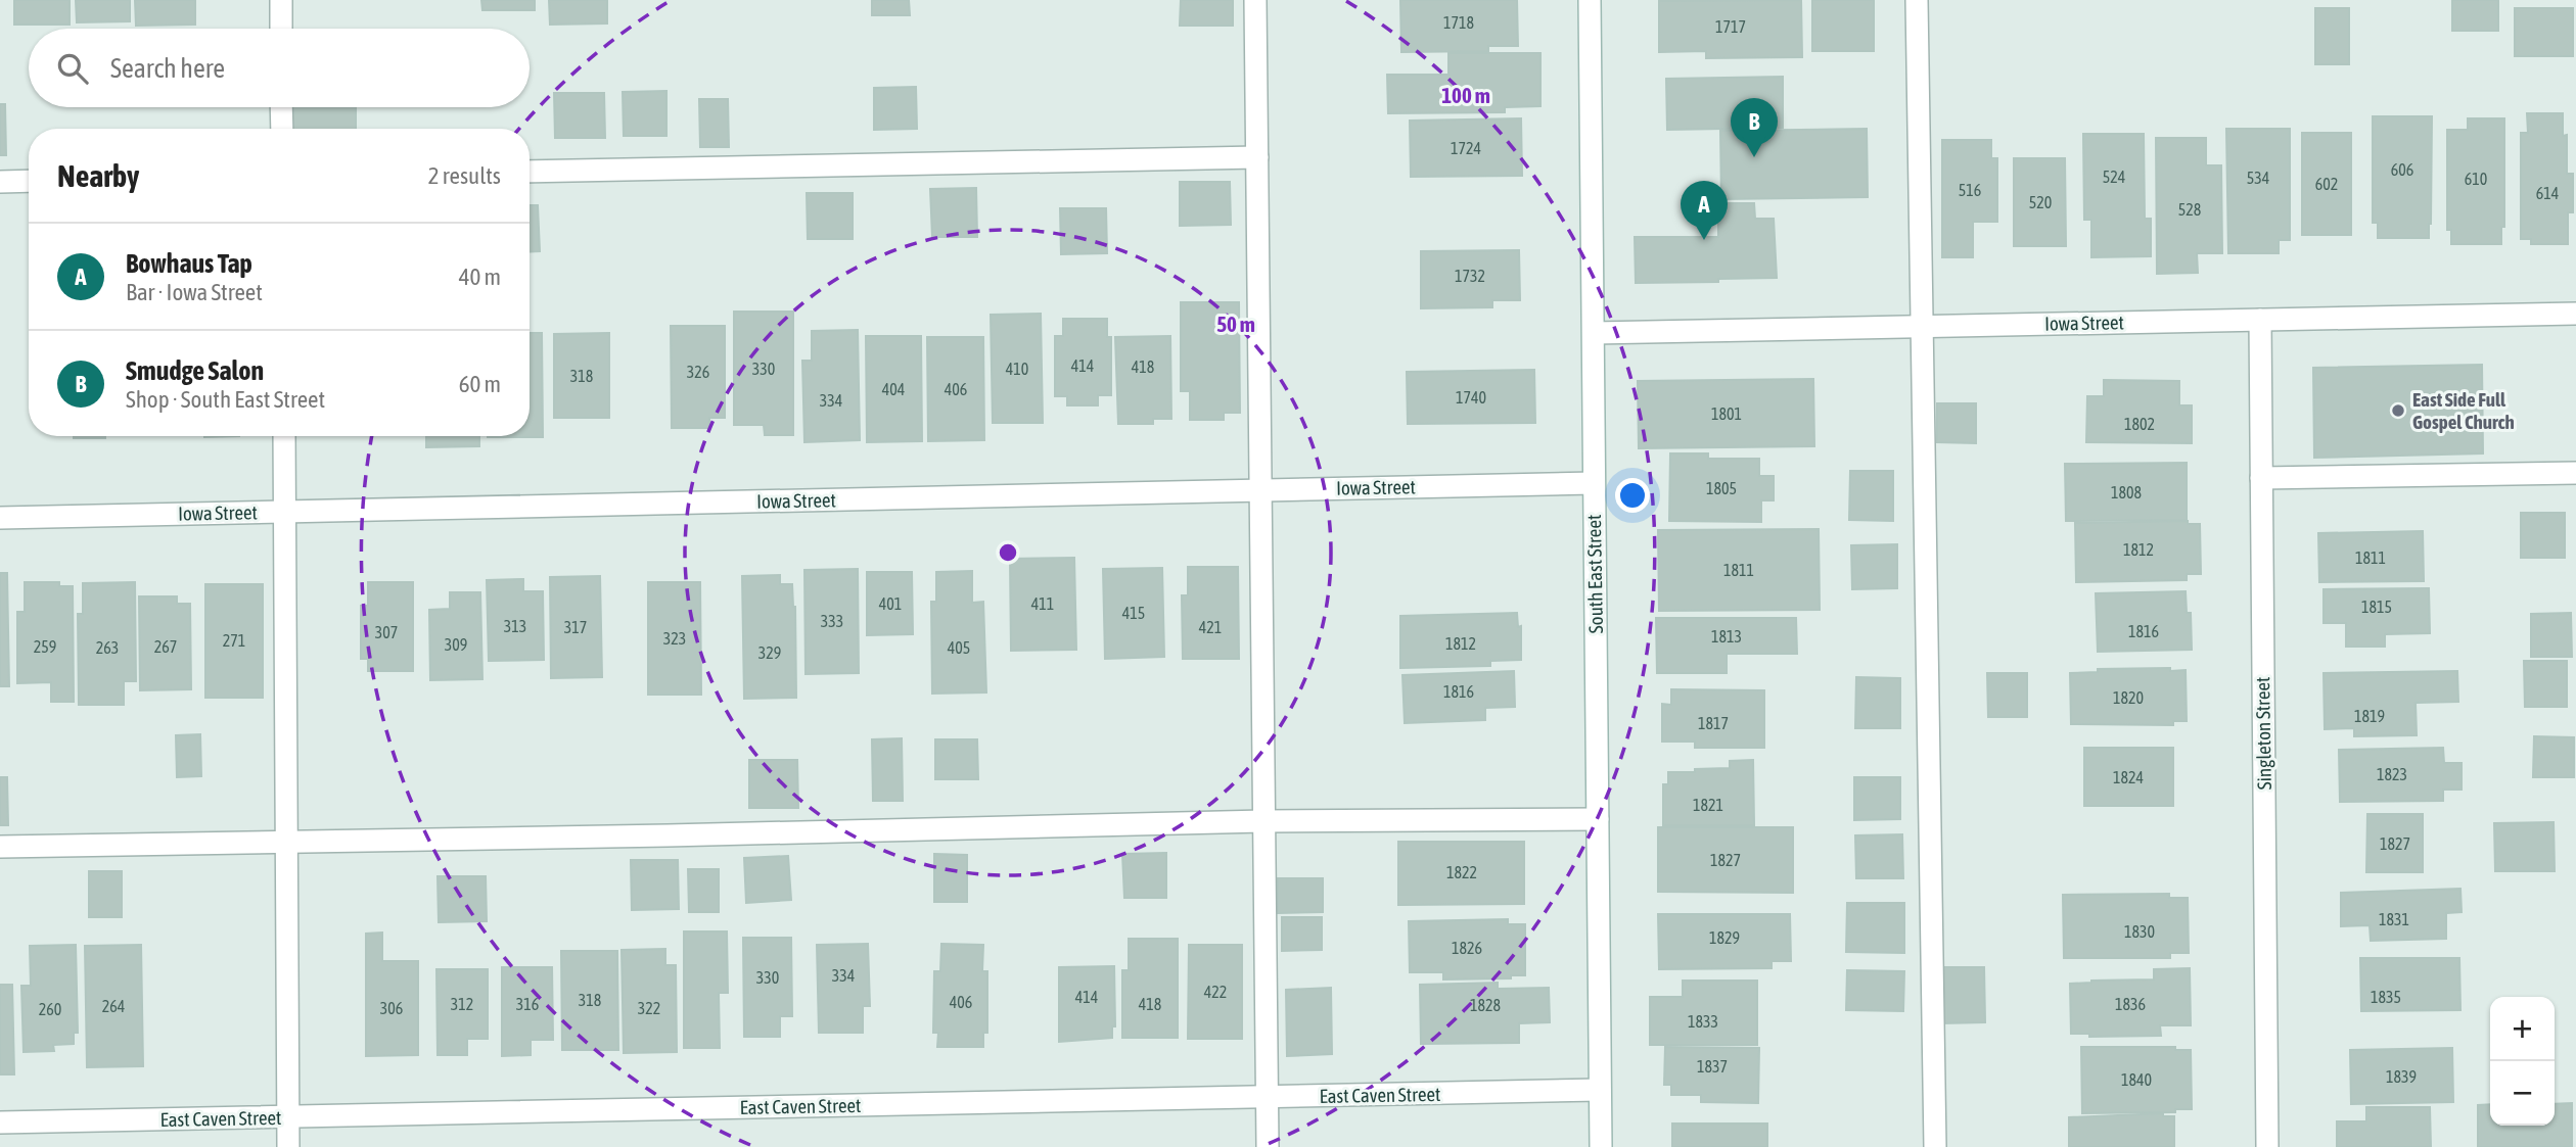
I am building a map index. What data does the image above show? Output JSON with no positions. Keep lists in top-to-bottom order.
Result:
{
  "streets": {
    "street": [
      "Iowa Street",
      "South East Street",
      "Singleton Street",
      "East Caven Street"
    ]
  },
  "crossings": [
    ["Iowa Street", "South East Street"],
    ["Iowa Street", "Singleton Street"],
    ["South East Street", "East Caven Street"]
  ],
  "places": ["East Side Full Gospel Church"],
  "house_numbers": [
    "1718",
    "1717",
    "1724",
    "606",
    "524",
    "534",
    "610",
    "602",
    "516",
    "614",
    "520",
    "528",
    "1732",
    "414",
    "418",
    "330",
    "410",
    "326",
    "318",
    "404",
    "406",
    "1740",
    "334",
    "1801",
    "1802",
    "1805",
    "1808",
    "1812",
    "1811",
    "1811",
    "401",
    "411",
    "1815",
    "415",
    "333",
    "313",
    "317",
    "421",
    "1816",
    "307",
    "1813",
    "323",
    "271",
    "1812",
    "309",
    "259",
    "267",
    "263",
    "405",
    "329",
    "1816",
    "1820",
    "1819",
    "1817",
    "1823",
    "1824",
    "1821",
    "1827",
    "1827",
    "1822",
    "1831",
    "1830",
    "1829",
    "1826",
    "334",
    "330",
    "422",
    "414",
    "1835",
    "318",
    "406",
    "312",
    "316",
    "418",
    "1836",
    "1828",
    "264",
    "306",
    "322",
    "260",
    "1833",
    "1837",
    "1839",
    "1840"
  ],
  "page": {
    "search": "Search here",
    "pins": ["B", "A"],
    "heading": ["Nearby", "2 results"],
    "list": [
      {
        "mark": "A",
        "name": "Bowhaus Tap",
        "note": "Bar · Iowa Street",
        "value": "40 m"
      },
      {
        "mark": "B",
        "name": "Smudge Salon",
        "note": "Shop · South East Street",
        "value": "60 m"
      }
    ],
    "map_buttons": ["+", "−"]
  },
  "rings": ["100 m", "50 m"]
}
